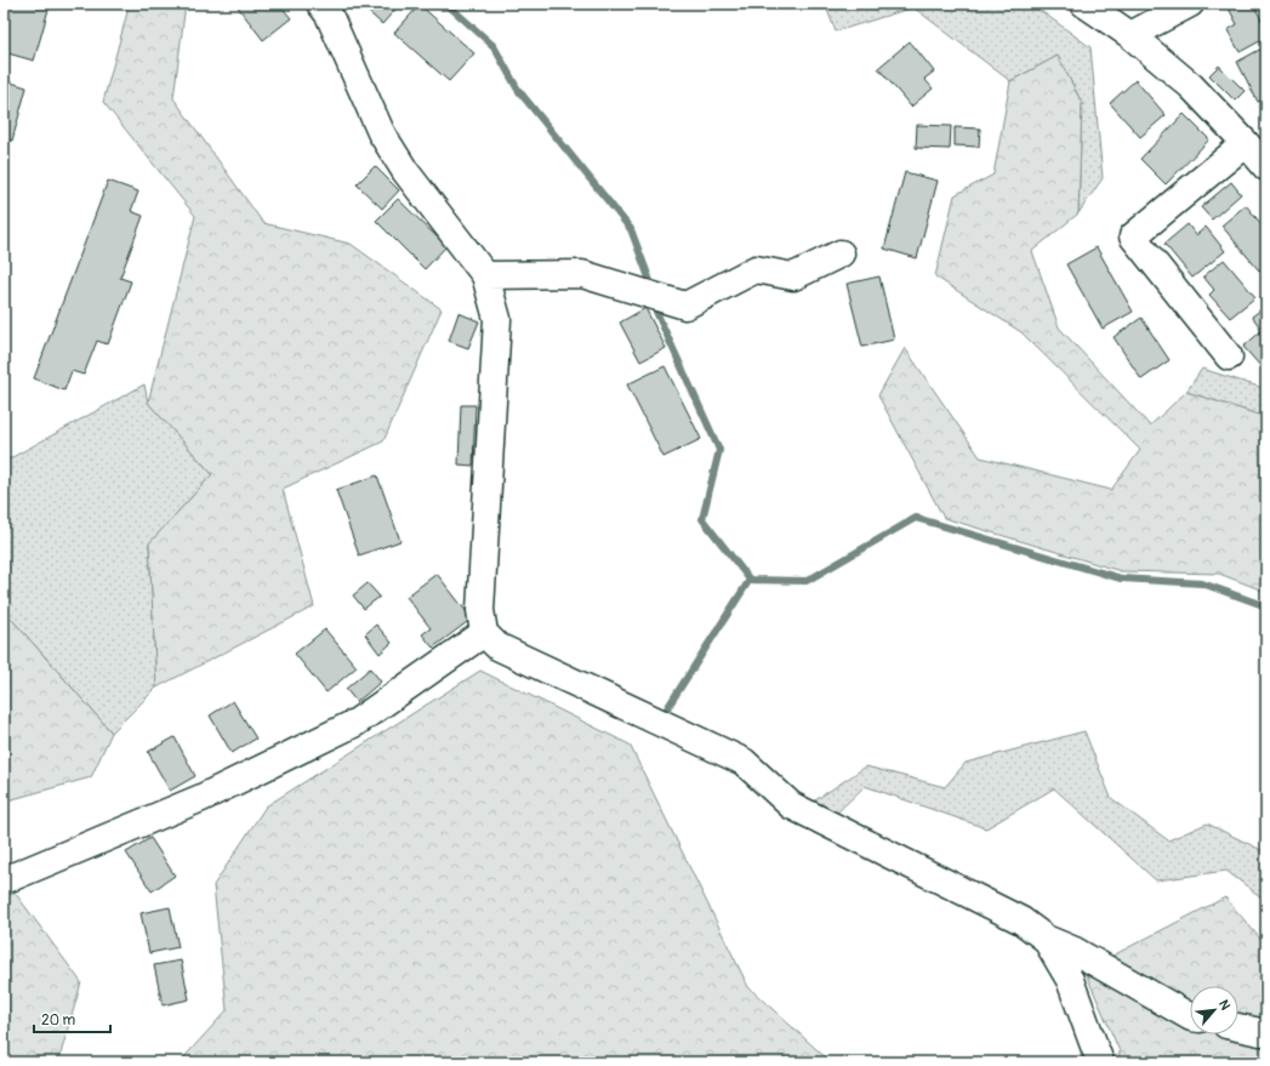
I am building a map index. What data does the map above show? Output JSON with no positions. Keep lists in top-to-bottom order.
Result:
{
  "scale_bar": "20 m",
  "north": "top right"
}
